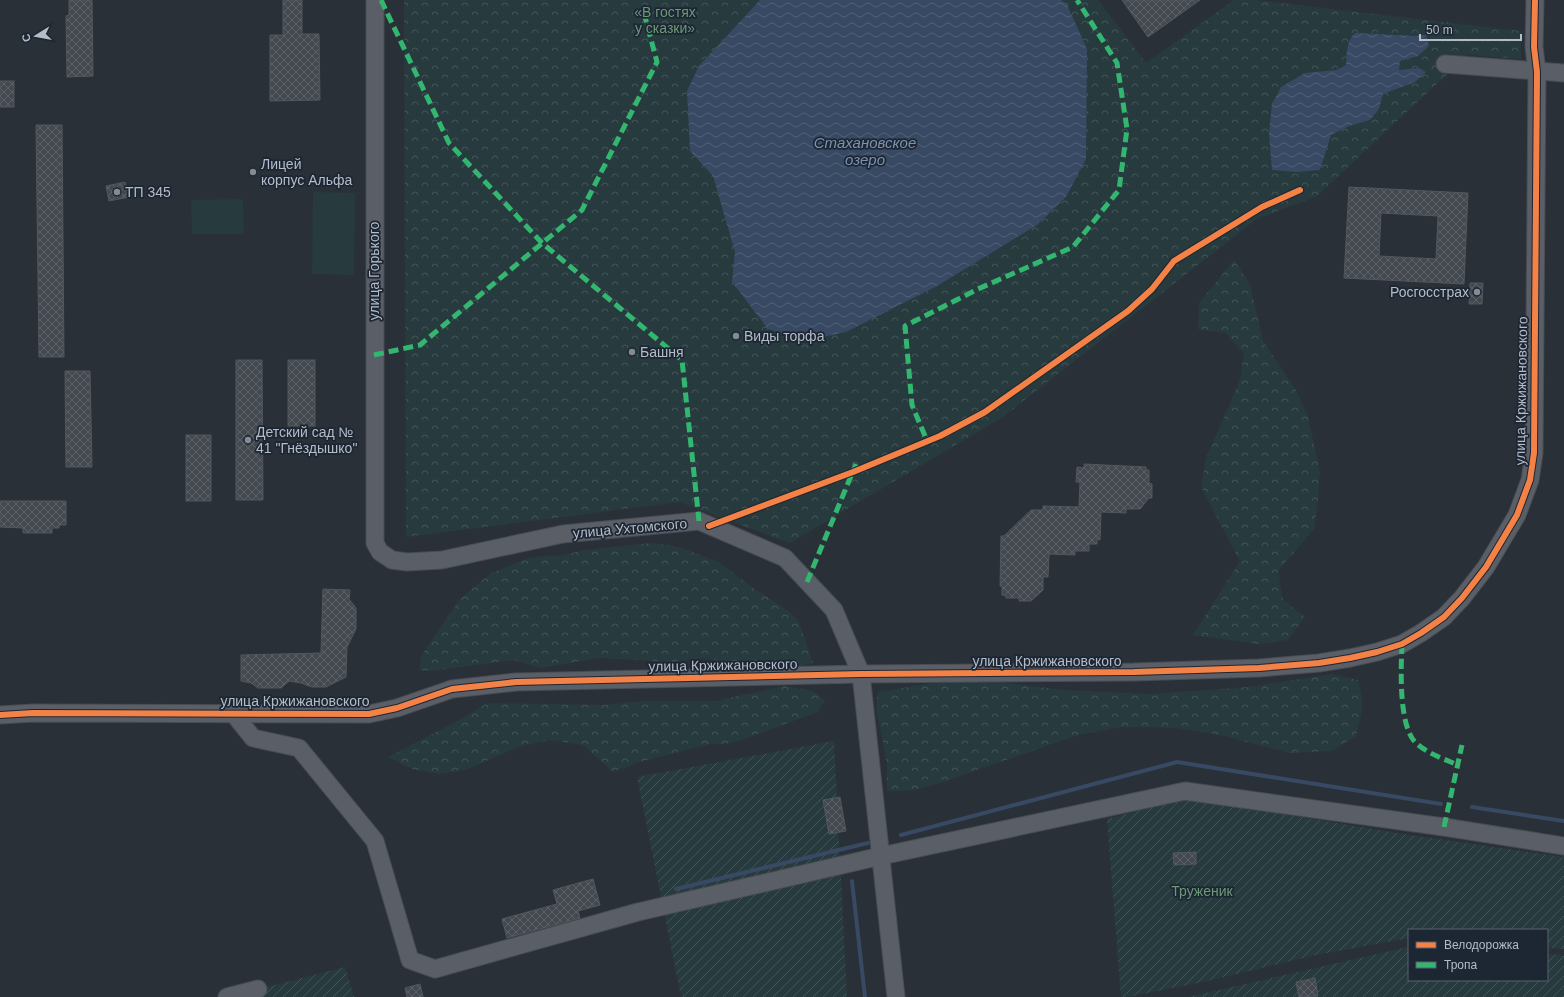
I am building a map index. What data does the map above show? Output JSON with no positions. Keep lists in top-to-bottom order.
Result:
{
  "streets": {
    "street": ["улица Горького", "улица Кржижановского", "улица Ухтомского"]
  },
  "crossings": [
    ["улица Горького", "улица Ухтомского"],
    ["улица Кржижановского", "улица Ухтомского"]
  ],
  "water": ["Стахановское озеро"],
  "parks": ["«В гостях у сказки»", "Труженик"],
  "places": [
    "Лицей корпус Альфа",
    "ТП 345",
    "Росгосстрах",
    "Виды торфа",
    "Башня",
    "Детский сад № 41 \"Гнёздышко\""
  ],
  "legend": ["Велодорожка", "Тропа"],
  "scale_bar": "50 m",
  "north": "left"
}
